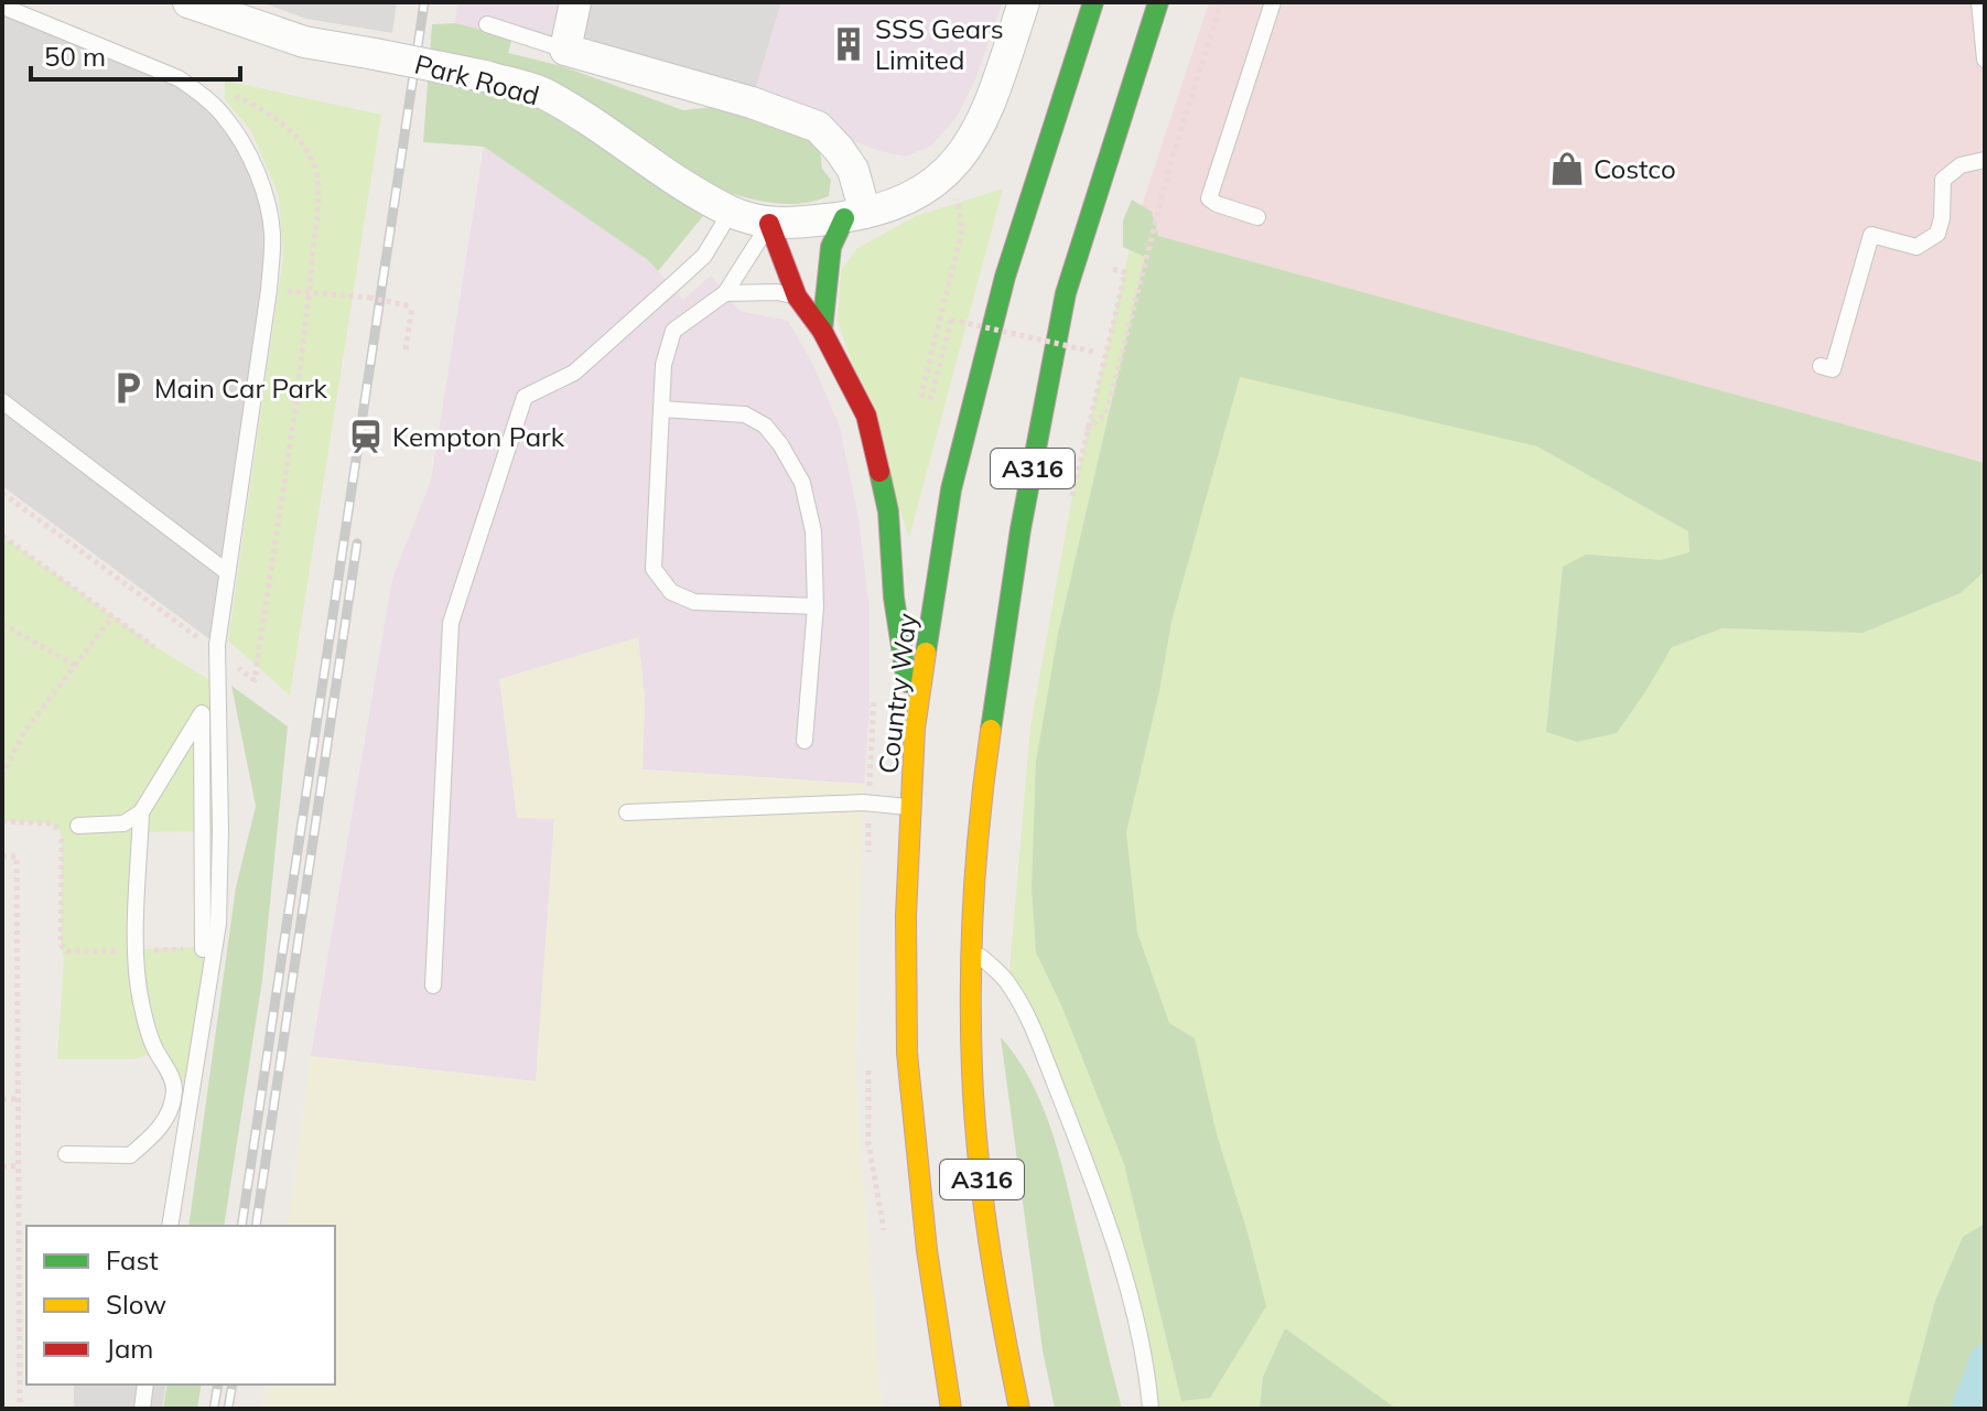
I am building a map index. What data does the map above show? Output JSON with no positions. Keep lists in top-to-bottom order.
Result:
{
  "streets": {
    "highway": ["A316", "Country Way"],
    "street": ["Park Road"]
  },
  "places": {
    "building": ["SSS Gears Limited"],
    "shop": ["Costco"],
    "parking": ["Main Car Park"],
    "station": ["Kempton Park"]
  },
  "legend": ["Fast", "Slow", "Jam"],
  "scale_bar": "50 m"
}
